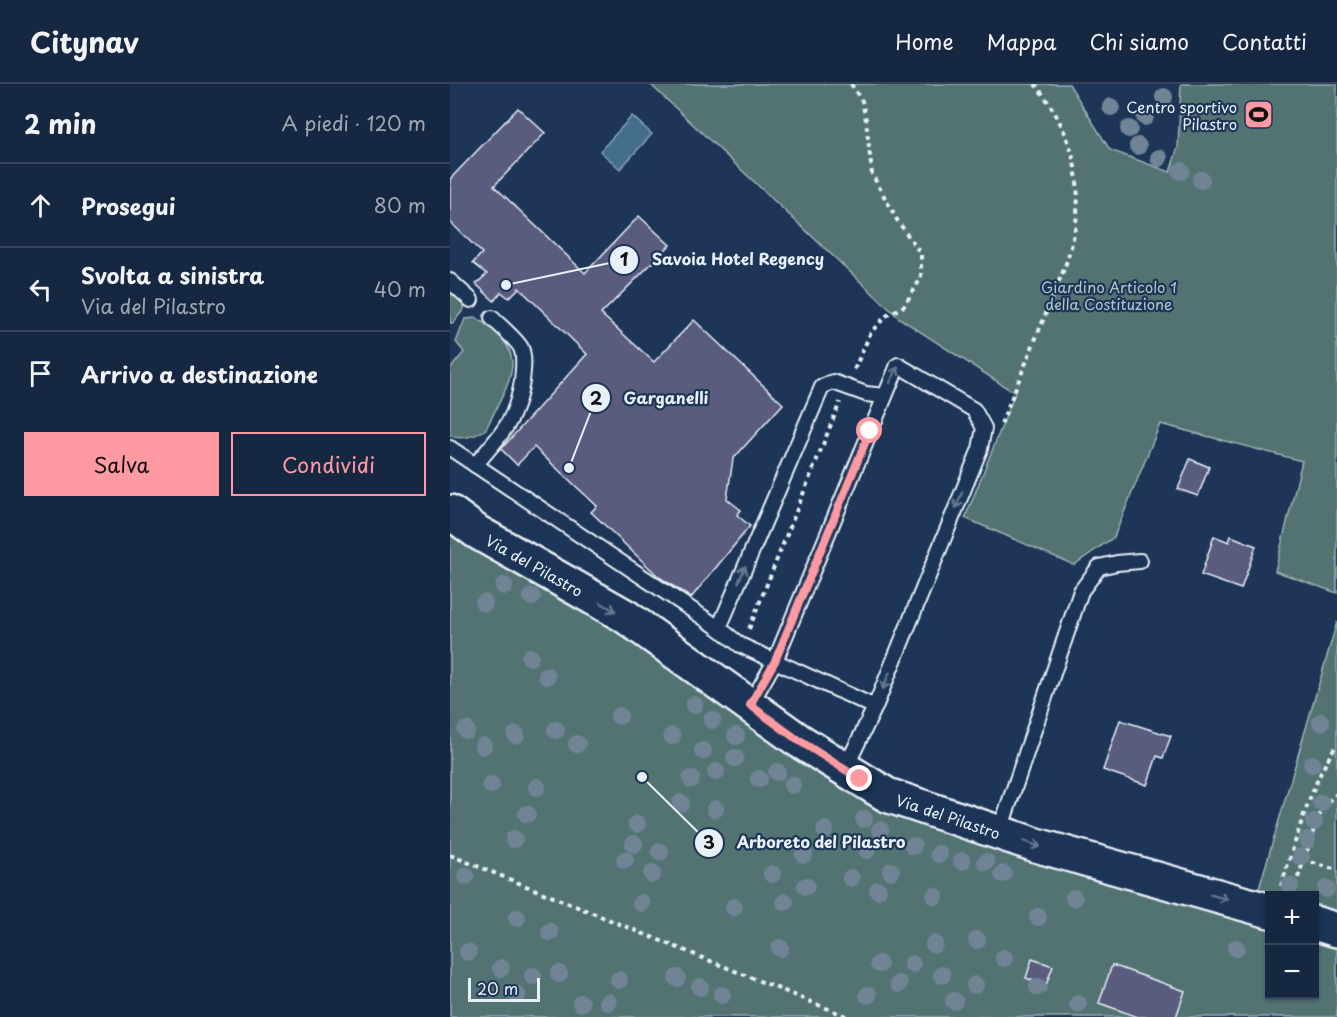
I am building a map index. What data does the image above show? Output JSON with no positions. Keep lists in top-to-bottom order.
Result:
{
  "streets": {
    "street": ["Via del Pilastro"]
  },
  "one_way": ["Via del Pilastro"],
  "parks": ["Giardino Articolo 1 della Costituzione"],
  "places": {
    "sports": ["Centro sportivo Pilastro"],
    "other": ["Savoia Hotel Regency", "Garganelli", "Arboreto del Pilastro"]
  },
  "scale_bar": "20 m",
  "page": {
    "header": "Citynav",
    "nav": [
      "Home",
      "Mappa",
      "Chi siamo",
      "Contatti"
    ],
    "heading": ["2 min", "A piedi · 120 m"],
    "list": [
      ["Prosegui", "80 m"],
      ["Svolta a sinistra", "Via del Pilastro", "40 m"],
      "Arrivo a destinazione"
    ],
    "buttons": ["Salva", "Condividi"],
    "map_buttons": ["+", "−"],
    "scale": "20 m"
  }
}
